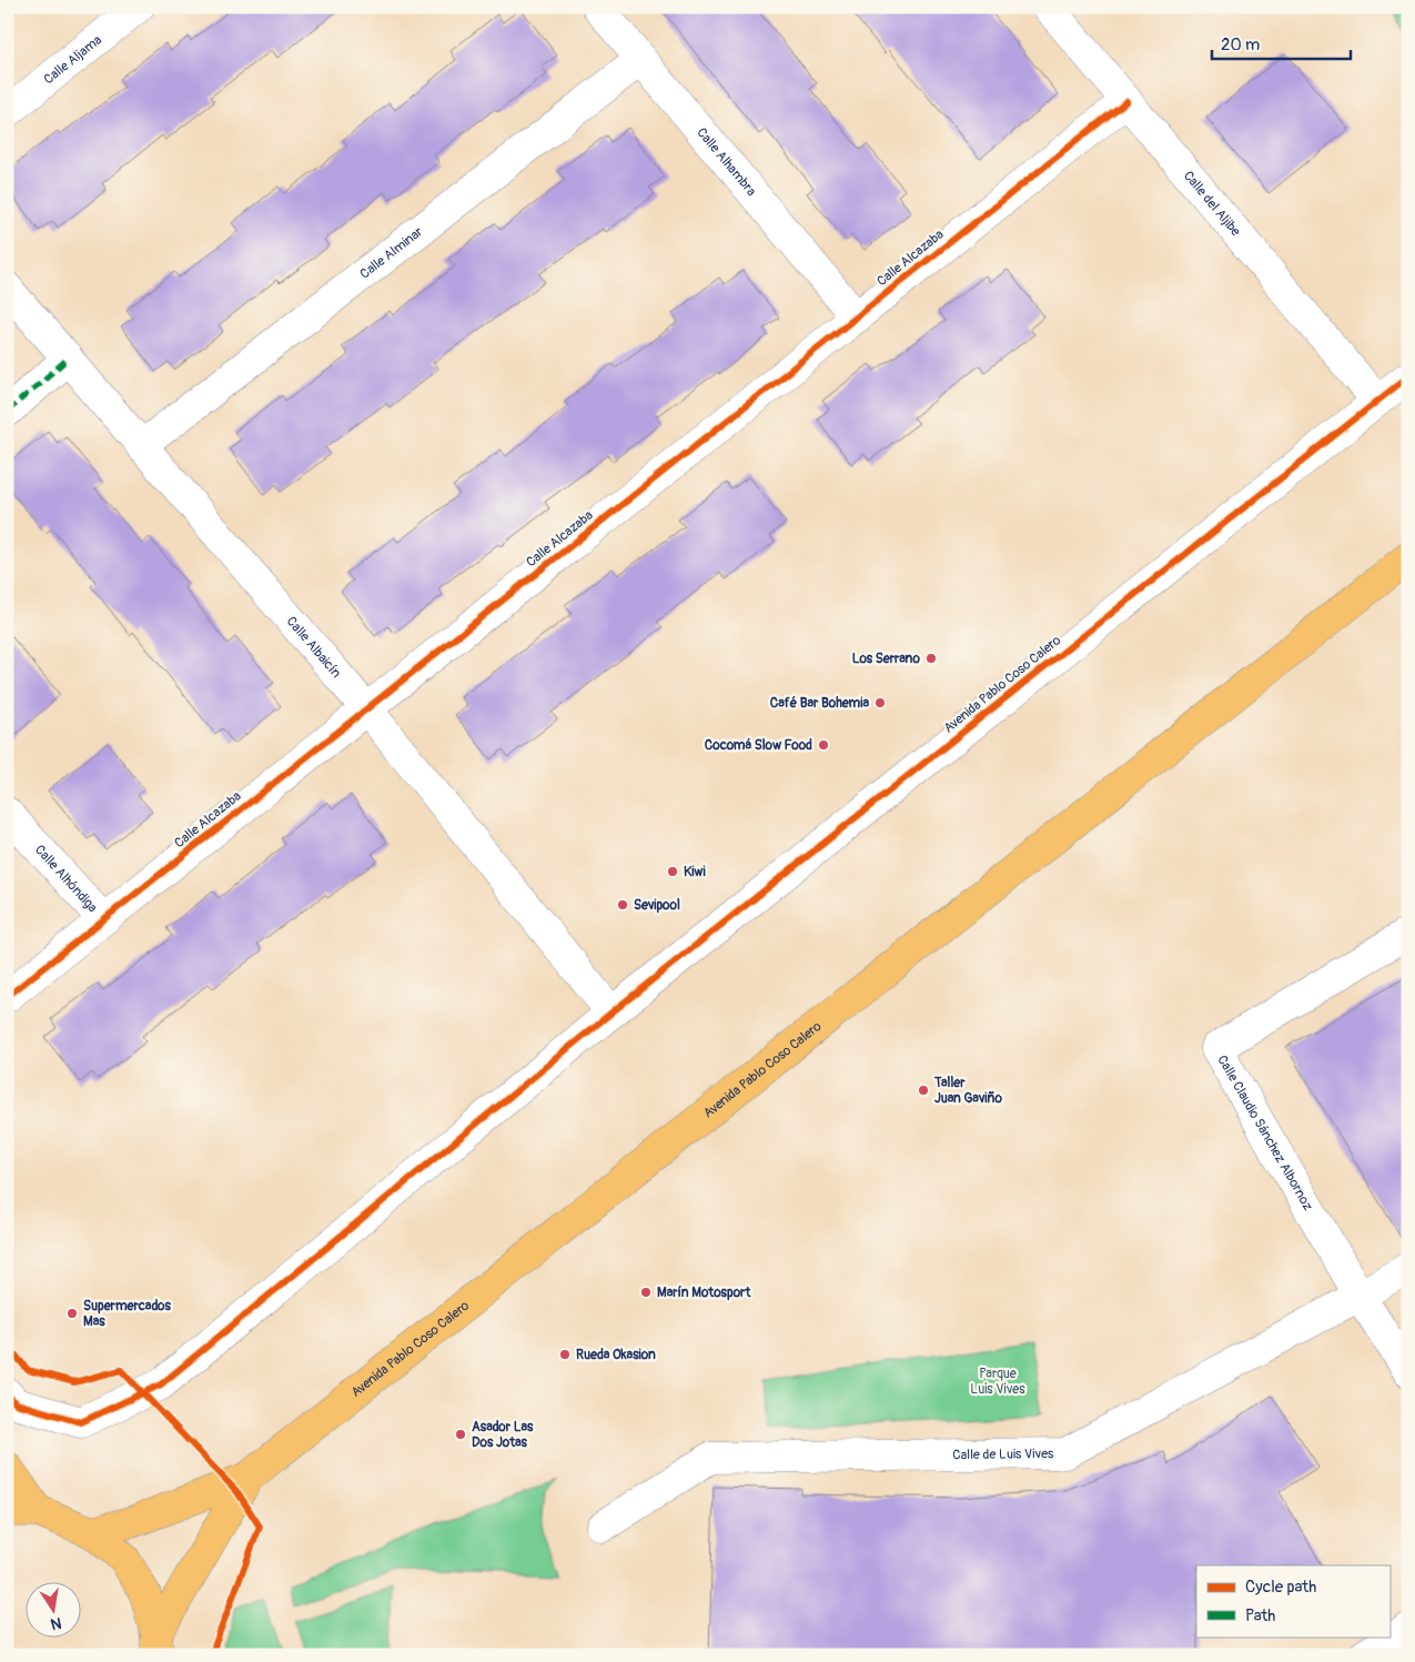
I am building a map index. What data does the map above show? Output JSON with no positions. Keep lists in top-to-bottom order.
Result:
{
  "streets": {
    "main road": ["Avenida Pablo Coso Calero"],
    "street": [
      "Calle Aljama",
      "Calle Alhambra",
      "Calle del Aljibe",
      "Calle Alminar",
      "Calle Alcazaba",
      "Calle Albaicín",
      "Calle Alhóndiga",
      "Calle Claudio Sánchez Albornoz",
      "Calle de Luis Vives"
    ]
  },
  "crossings": [
    ["Calle Alhambra", "Calle Alminar"],
    ["Calle Alhambra", "Calle Alcazaba"],
    ["Calle del Aljibe", "Calle Alcazaba"],
    ["Calle del Aljibe", "Avenida Pablo Coso Calero"],
    ["Calle Alminar", "Calle Albaicín"],
    ["Calle Alcazaba", "Calle Albaicín"],
    ["Calle Alcazaba", "Calle Alhóndiga"],
    ["Calle Albaicín", "Avenida Pablo Coso Calero"],
    ["Calle Claudio Sánchez Albornoz", "Calle de Luis Vives"]
  ],
  "parks": ["Parque Luis Vives"],
  "places": [
    "Los Serrano",
    "Café Bar Bohemia",
    "Cocomá Slow Food",
    "Kiwi",
    "Sevipool",
    "Taller Juan Gaviño",
    "Marín Motosport",
    "Supermercados Mas",
    "Rueda Okasion",
    "Asador Las Dos Jotas"
  ],
  "legend": ["Cycle path", "Path"],
  "scale_bar": "20 m",
  "north": "bottom"
}
